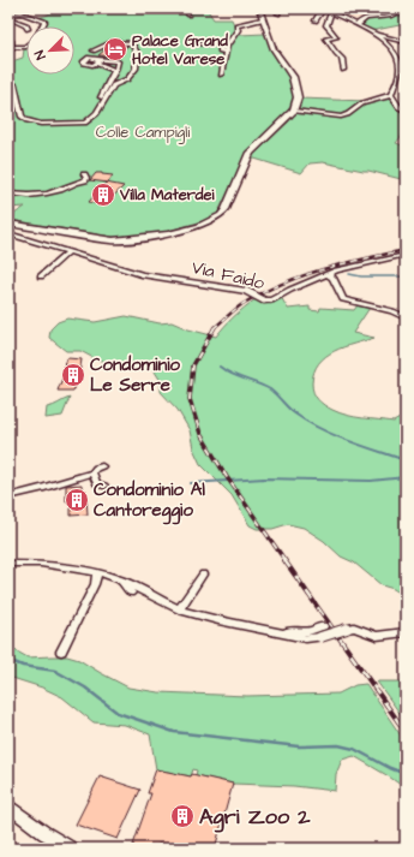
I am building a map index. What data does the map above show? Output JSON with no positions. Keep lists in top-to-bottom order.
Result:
{
  "streets": {
    "street": ["Via Faido"]
  },
  "parks": ["Colle Campigli"],
  "places": {
    "hotel": ["Palace Grand Hotel Varese"],
    "building": [
      "Villa Materdei",
      "Condominio Le Serre",
      "Condominio Al Cantoreggio",
      "Agri Zoo 2"
    ]
  },
  "north": "bottom left"
}
